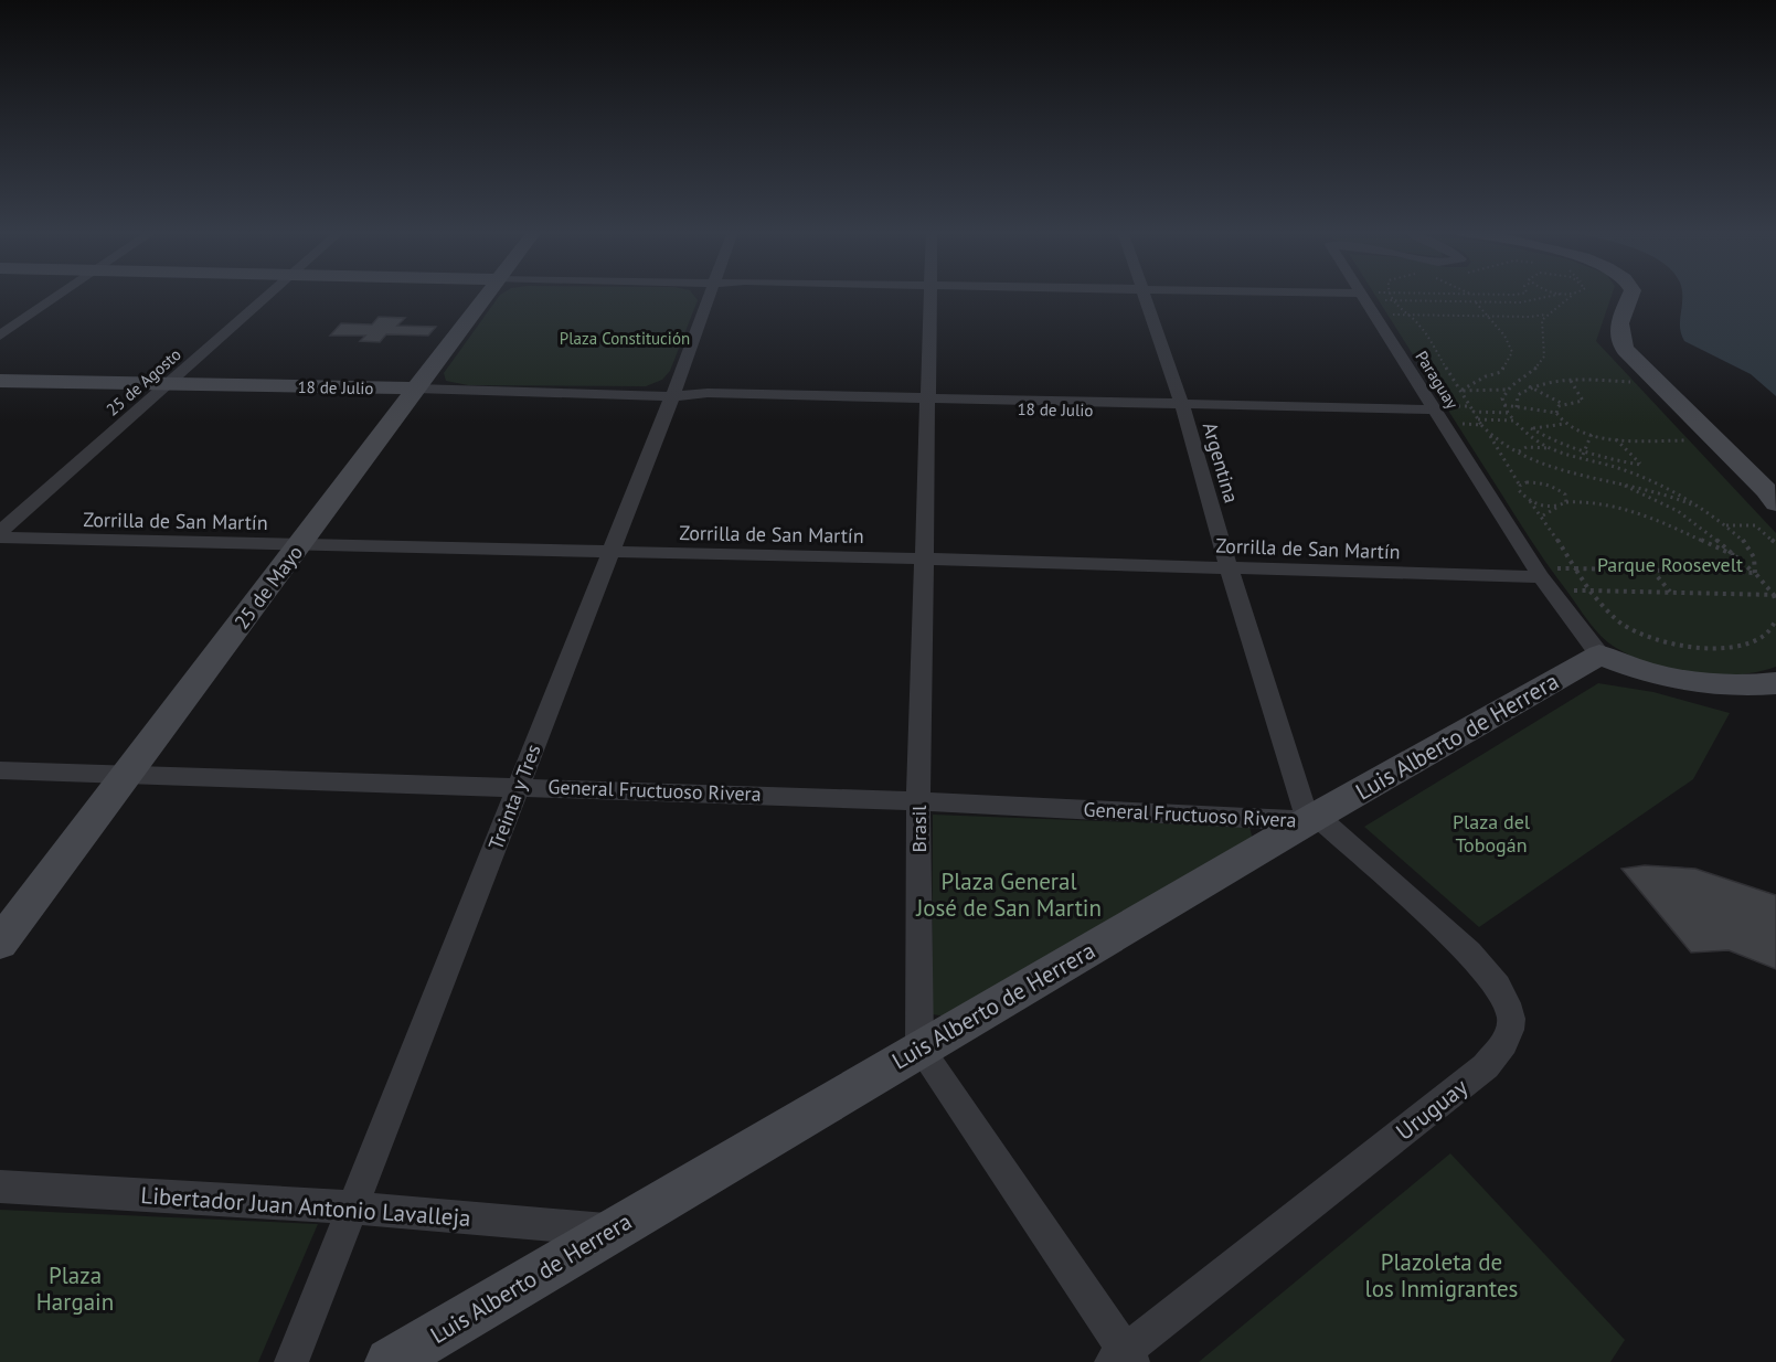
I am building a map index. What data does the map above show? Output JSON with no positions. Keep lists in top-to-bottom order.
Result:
{
  "streets": {
    "street": [
      "Paraguay",
      "25 de Agosto",
      "18 de Julio",
      "Argentina",
      "Zorrilla de San Martín",
      "25 de Mayo",
      "Luis Alberto de Herrera",
      "General Fructuoso Rivera",
      "Treinta y Tres",
      "Brasil",
      "Uruguay",
      "Libertador Juan Antonio Lavalleja"
    ]
  },
  "crossings": [
    ["Paraguay", "18 de Julio"],
    ["Paraguay", "Zorrilla de San Martín"],
    ["Paraguay", "Luis Alberto de Herrera"],
    ["25 de Agosto", "18 de Julio"],
    ["18 de Julio", "Argentina"],
    ["18 de Julio", "25 de Mayo"],
    ["18 de Julio", "Treinta y Tres"],
    ["18 de Julio", "Brasil"],
    ["Argentina", "Zorrilla de San Martín"],
    ["Argentina", "Luis Alberto de Herrera"],
    ["Argentina", "General Fructuoso Rivera"],
    ["Argentina", "Uruguay"],
    ["Zorrilla de San Martín", "25 de Mayo"],
    ["Zorrilla de San Martín", "Treinta y Tres"],
    ["Zorrilla de San Martín", "Brasil"],
    ["25 de Mayo", "General Fructuoso Rivera"],
    ["Luis Alberto de Herrera", "General Fructuoso Rivera"],
    ["Luis Alberto de Herrera", "Brasil"],
    ["Luis Alberto de Herrera", "Uruguay"],
    ["Luis Alberto de Herrera", "Libertador Juan Antonio Lavalleja"],
    ["General Fructuoso Rivera", "Treinta y Tres"],
    ["General Fructuoso Rivera", "Brasil"],
    ["General Fructuoso Rivera", "Uruguay"],
    ["Treinta y Tres", "Libertador Juan Antonio Lavalleja"]
  ],
  "parks": [
    "Plaza Constitución",
    "Parque Roosevelt",
    "Plaza del Tobogán",
    "Plaza General José de San Martin",
    "Plazoleta de los Inmigrantes",
    "Plaza Hargain"
  ]
}
